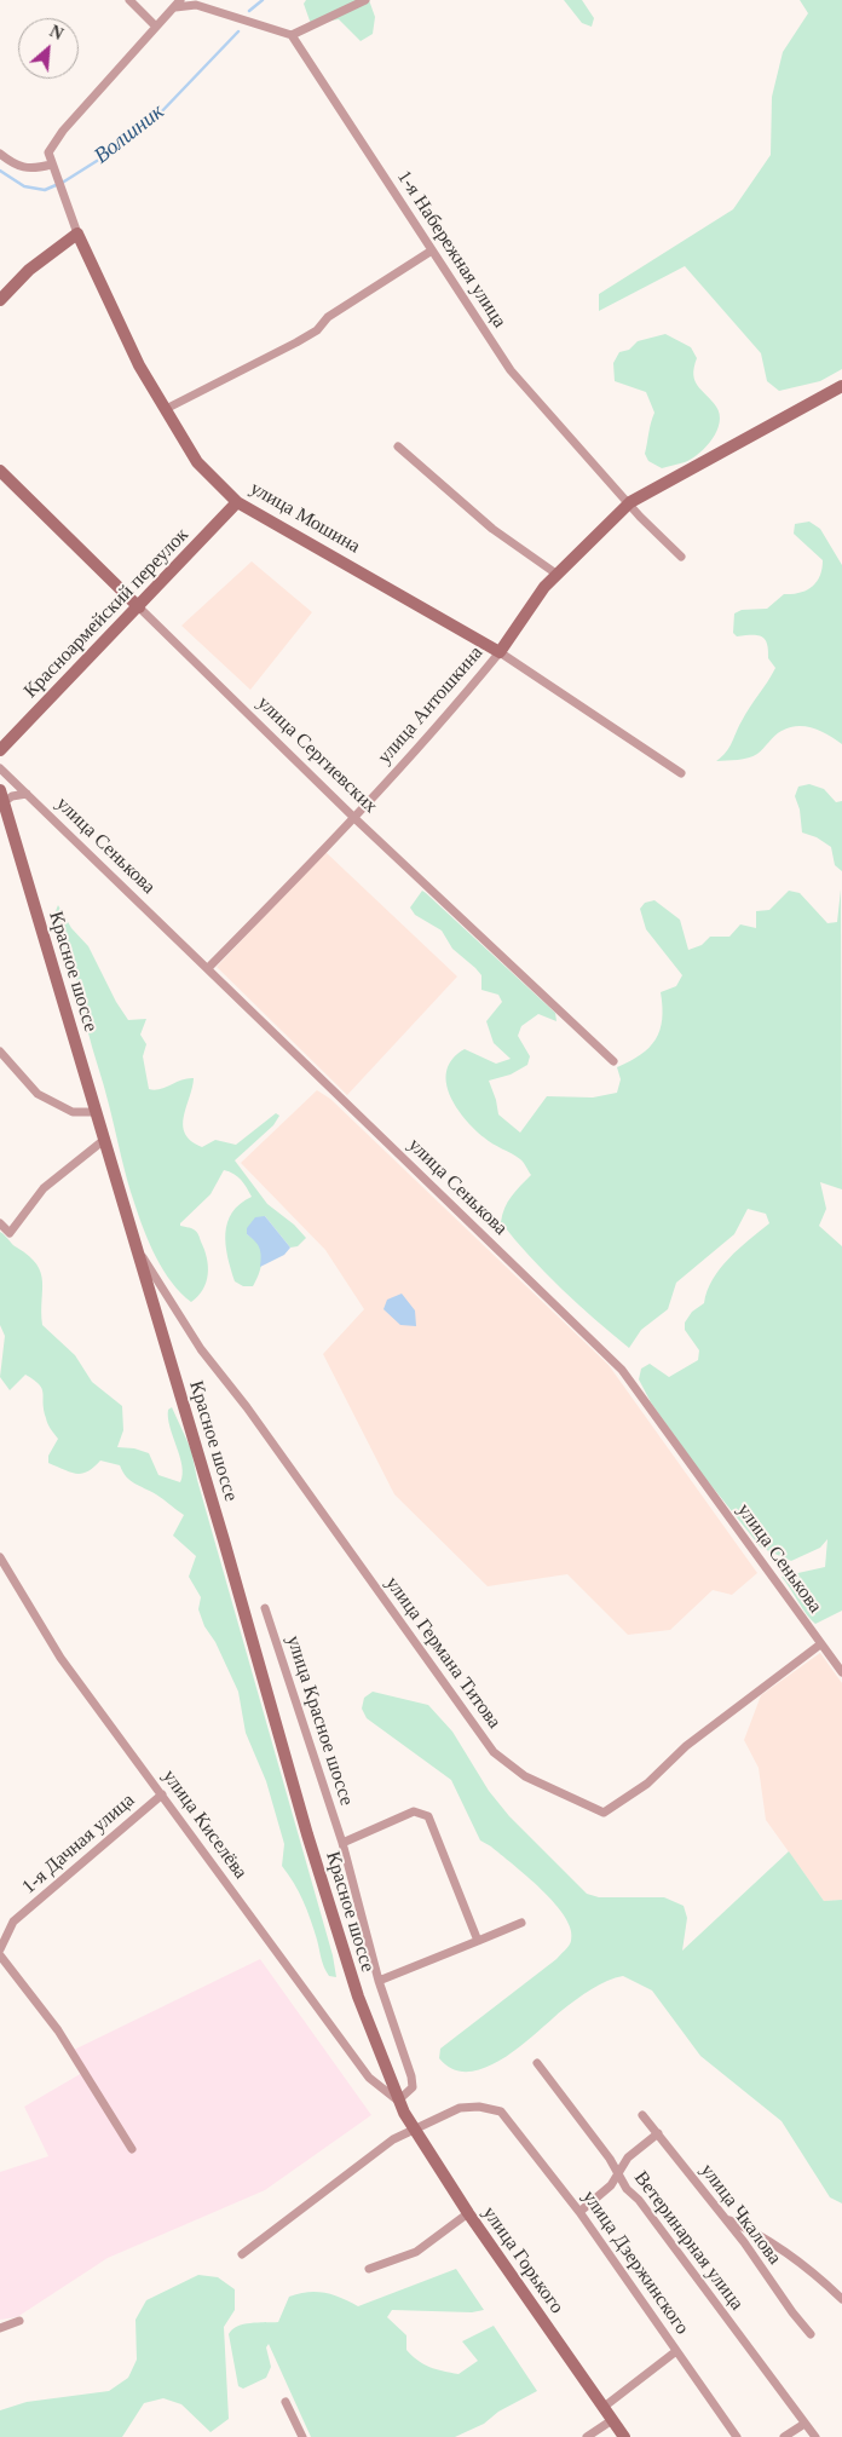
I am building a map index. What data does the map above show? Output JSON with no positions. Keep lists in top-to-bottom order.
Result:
{
  "streets": {
    "main road": [
      "улица Мошина",
      "Красноармейский переулок",
      "улица Антошкина",
      "улица Сергиевских",
      "Красное шоссе",
      "улица Горького"
    ],
    "street": [
      "1-я Набережная улица",
      "улица Сенькова",
      "улица Германа Титова",
      "улица Красное шоссе",
      "улица Киселёва",
      "1-я Дачная улица",
      "улица Чкалова",
      "Ветеринарная улица",
      "улица Дзержинского"
    ]
  },
  "crossings": [
    ["1-я Набережная улица", "улица Антошкина"],
    ["улица Мошина", "Красноармейский переулок"],
    ["улица Мошина", "улица Антошкина"],
    ["Красноармейский переулок", "улица Сергиевских"],
    ["улица Антошкина", "улица Сергиевских"],
    ["улица Антошкина", "улица Сенькова"],
    ["улица Сенькова", "улица Германа Титова"],
    ["Красное шоссе", "улица Германа Титова"],
    ["Красное шоссе", "улица Красное шоссе"],
    ["Красное шоссе", "улица Киселёва"],
    ["Красное шоссе", "улица Горького"],
    ["улица Красное шоссе", "улица Киселёва"],
    ["улица Красное шоссе", "улица Горького"],
    ["улица Киселёва", "1-я Дачная улица"],
    ["улица Киселёва", "улица Горького"],
    ["улица Горького", "улица Дзержинского"]
  ],
  "water": ["Волшник"],
  "north": "top right"
}
